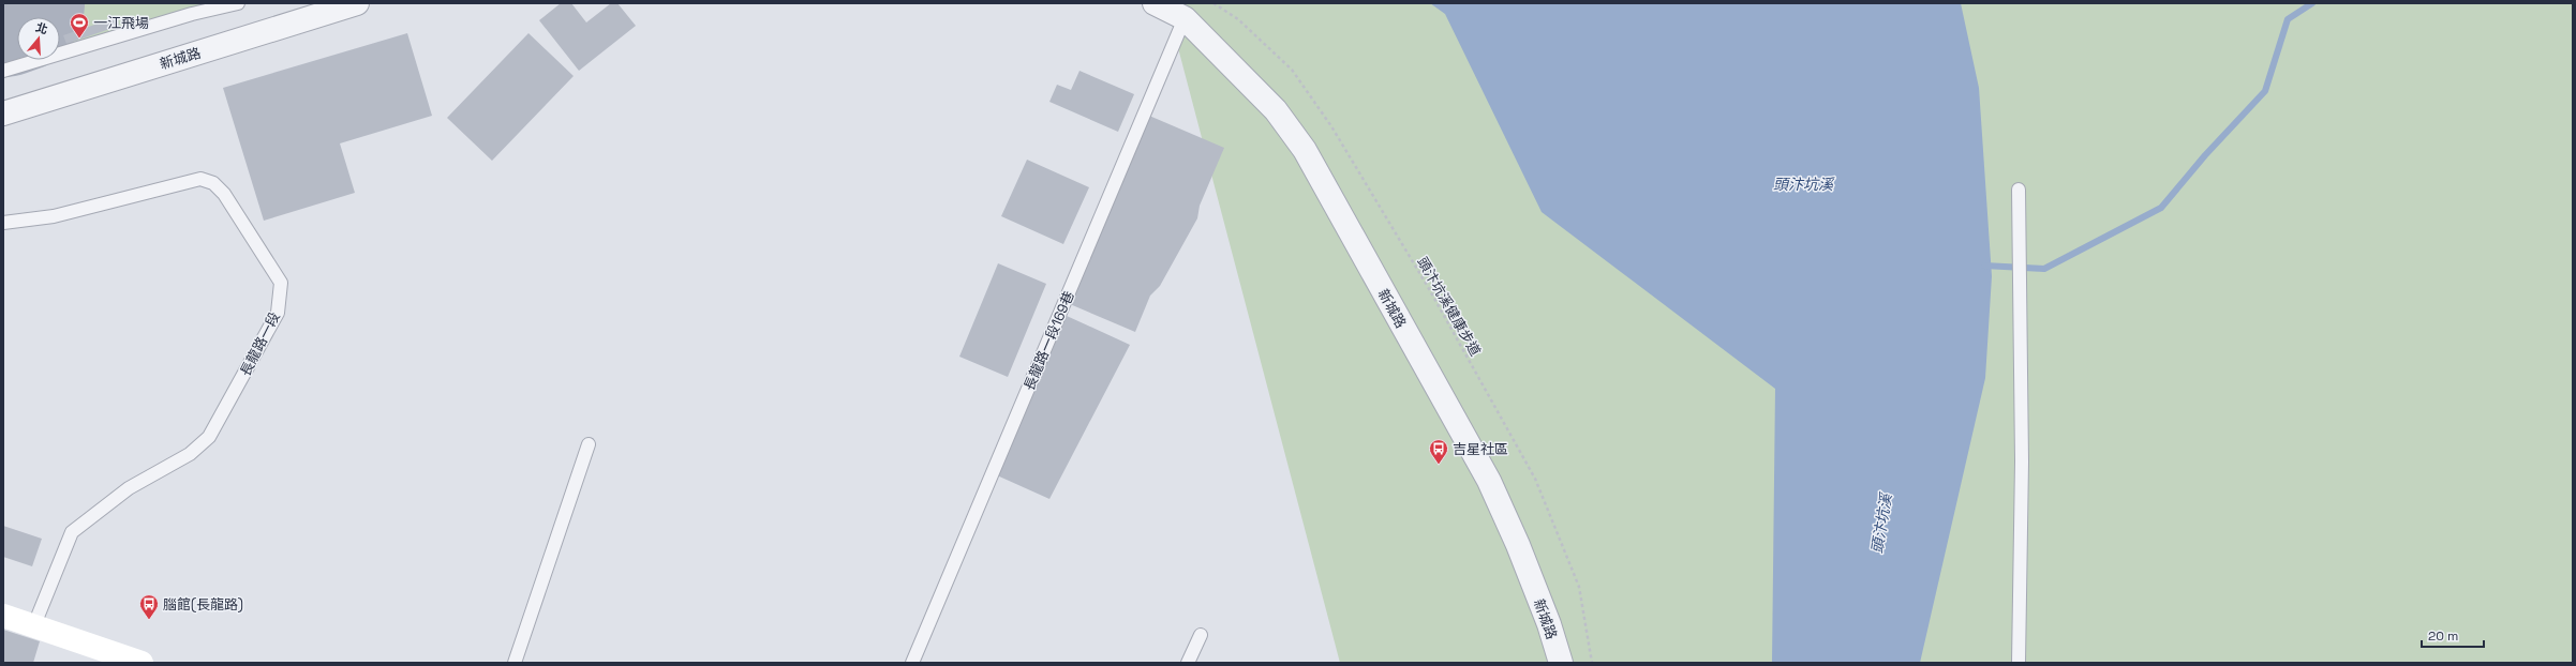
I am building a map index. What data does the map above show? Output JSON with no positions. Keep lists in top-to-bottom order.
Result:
{
  "streets": {
    "street": ["新城路"],
    "lane": ["長龍路一段169巷", "長龍路一段"],
    "path": ["頭汴坑溪健康步道"]
  },
  "crossings": [
    ["新城路", "長龍路一段169巷"]
  ],
  "water": ["頭汴坑溪"],
  "places": {
    "sports": ["一江飛場"],
    "bus stop": ["吉星社區", "腦館(長龍路)"]
  },
  "scale_bar": "20 m",
  "north": "top"
}
